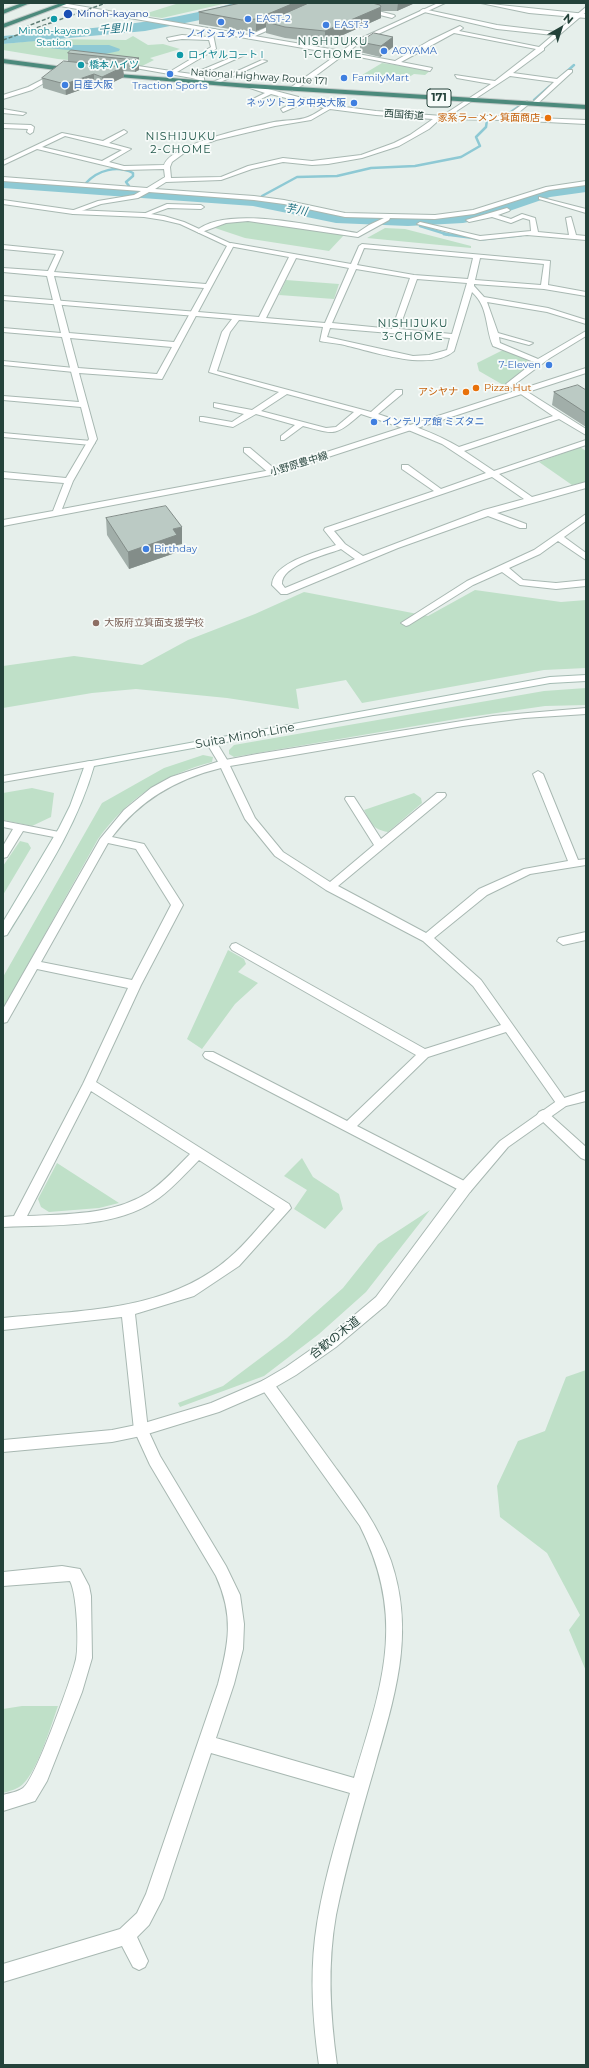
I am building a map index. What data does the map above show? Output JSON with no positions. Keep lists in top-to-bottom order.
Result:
{
  "streets": {
    "highway": ["National Highway Route 171", "171"],
    "street": [
      "西国街道",
      "小野原豊中線",
      "Suita Minoh Line",
      "合歓の木道"
    ]
  },
  "crossings": [
    ["National Highway Route 171", "西国街道"]
  ],
  "districts": ["NISHIJUKU 1-CHOME", "NISHIJUKU 2-CHOME", "NISHIJUKU 3-CHOME"],
  "water": ["千里川", "芋川"],
  "places": [
    "Minoh-kayano",
    "Minoh-kayano Station",
    "EAST-2",
    "ノイシュタット",
    "EAST-3",
    "AOYAMA",
    "ロイヤルコート I",
    "橋本ハイツ",
    "Traction Sports",
    "FamilyMart",
    "日産大阪",
    "ネッツトヨタ中央大阪",
    "家系ラーメン 箕面商店",
    "7-Eleven",
    "Pizza Hut",
    "アシヤナ",
    "インテリア館 ミズタニ",
    "Birthday",
    "大阪府立箕面支援学校"
  ],
  "north": "top right"
}
